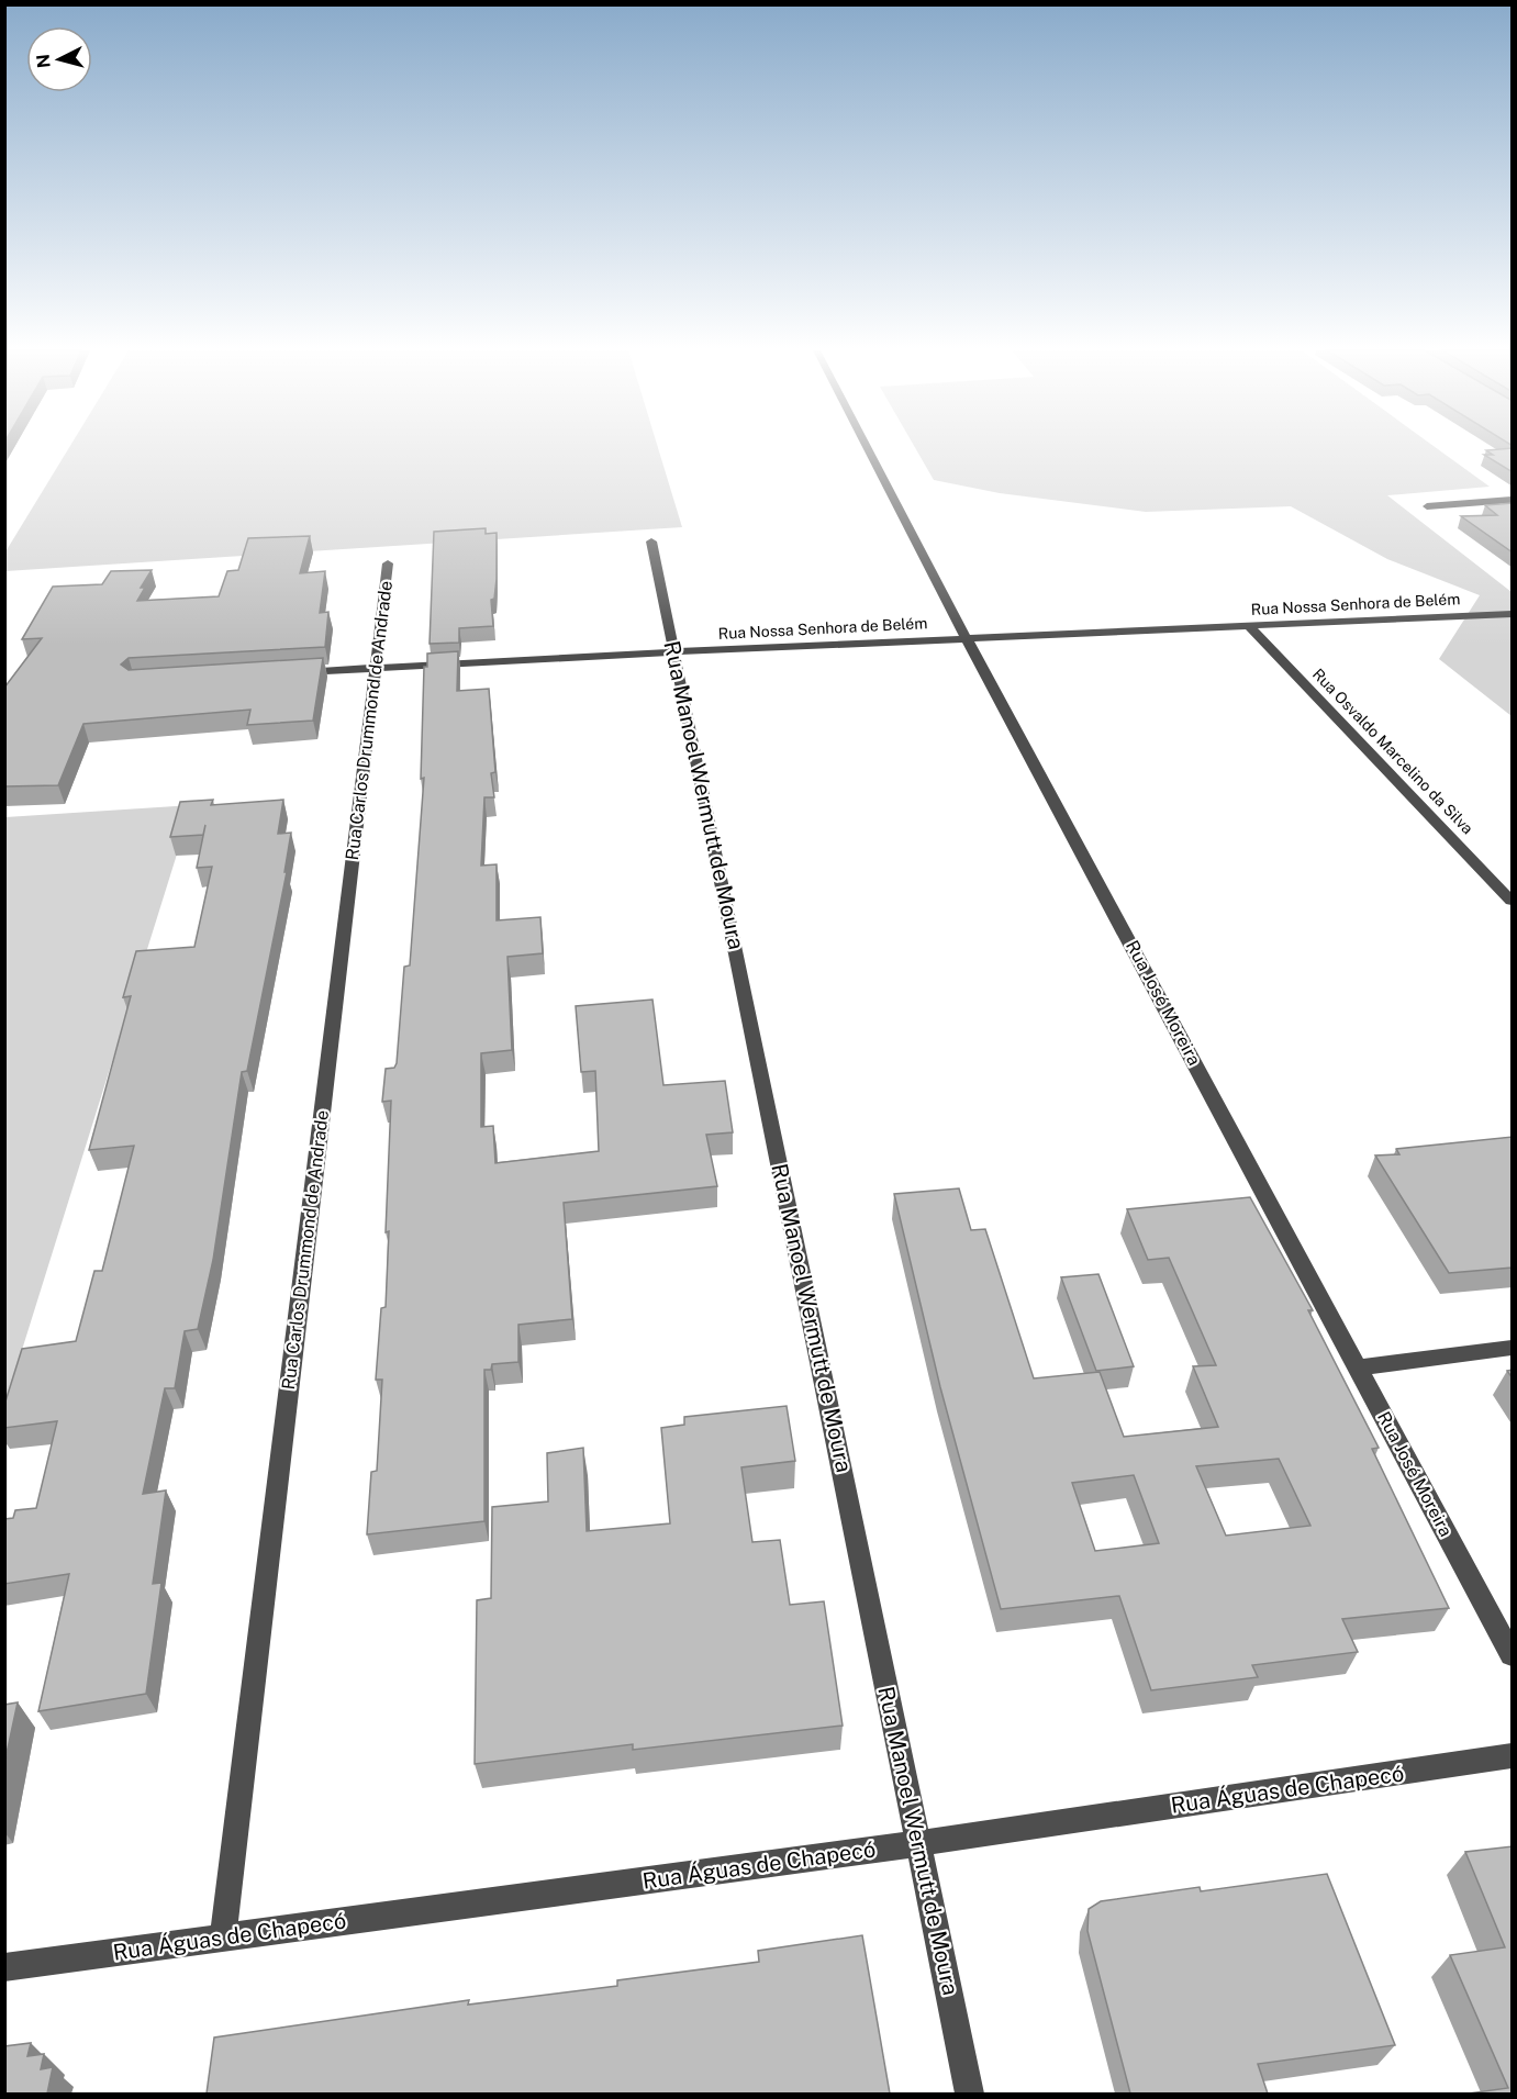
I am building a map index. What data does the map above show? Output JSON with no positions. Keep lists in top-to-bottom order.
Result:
{
  "streets": {
    "street": [
      "Rua Nossa Senhora de Belém",
      "Rua Carlos Drummond de Andrade",
      "Rua Osvaldo Marcelino da Silva",
      "Rua Manoel Wermutt de Moura",
      "Rua José Moreira",
      "Rua Águas de Chapecó"
    ]
  },
  "crossings": [
    ["Rua Nossa Senhora de Belém", "Rua Carlos Drummond de Andrade"],
    ["Rua Nossa Senhora de Belém", "Rua Osvaldo Marcelino da Silva"],
    ["Rua Nossa Senhora de Belém", "Rua Manoel Wermutt de Moura"],
    ["Rua Nossa Senhora de Belém", "Rua José Moreira"],
    ["Rua Carlos Drummond de Andrade", "Rua Águas de Chapecó"],
    ["Rua Manoel Wermutt de Moura", "Rua Águas de Chapecó"]
  ],
  "north": "left"
}
